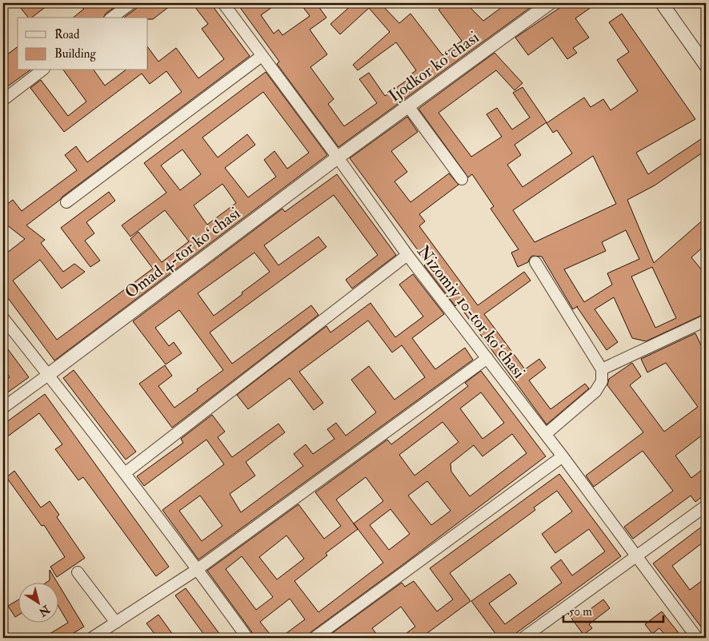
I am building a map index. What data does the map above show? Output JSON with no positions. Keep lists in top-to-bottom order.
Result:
{
  "streets": {
    "street": ["Ijodkor koʻchasi", "Omad 4-tor koʻchasi", "Nizomiy 10-tor koʻchasi"]
  },
  "crossings": [
    ["Ijodkor koʻchasi", "Omad 4-tor koʻchasi"],
    ["Ijodkor koʻchasi", "Nizomiy 10-tor koʻchasi"],
    ["Omad 4-tor koʻchasi", "Nizomiy 10-tor koʻchasi"]
  ],
  "legend": ["Road", "Building"],
  "scale_bar": "50 m",
  "north": "bottom right"
}
